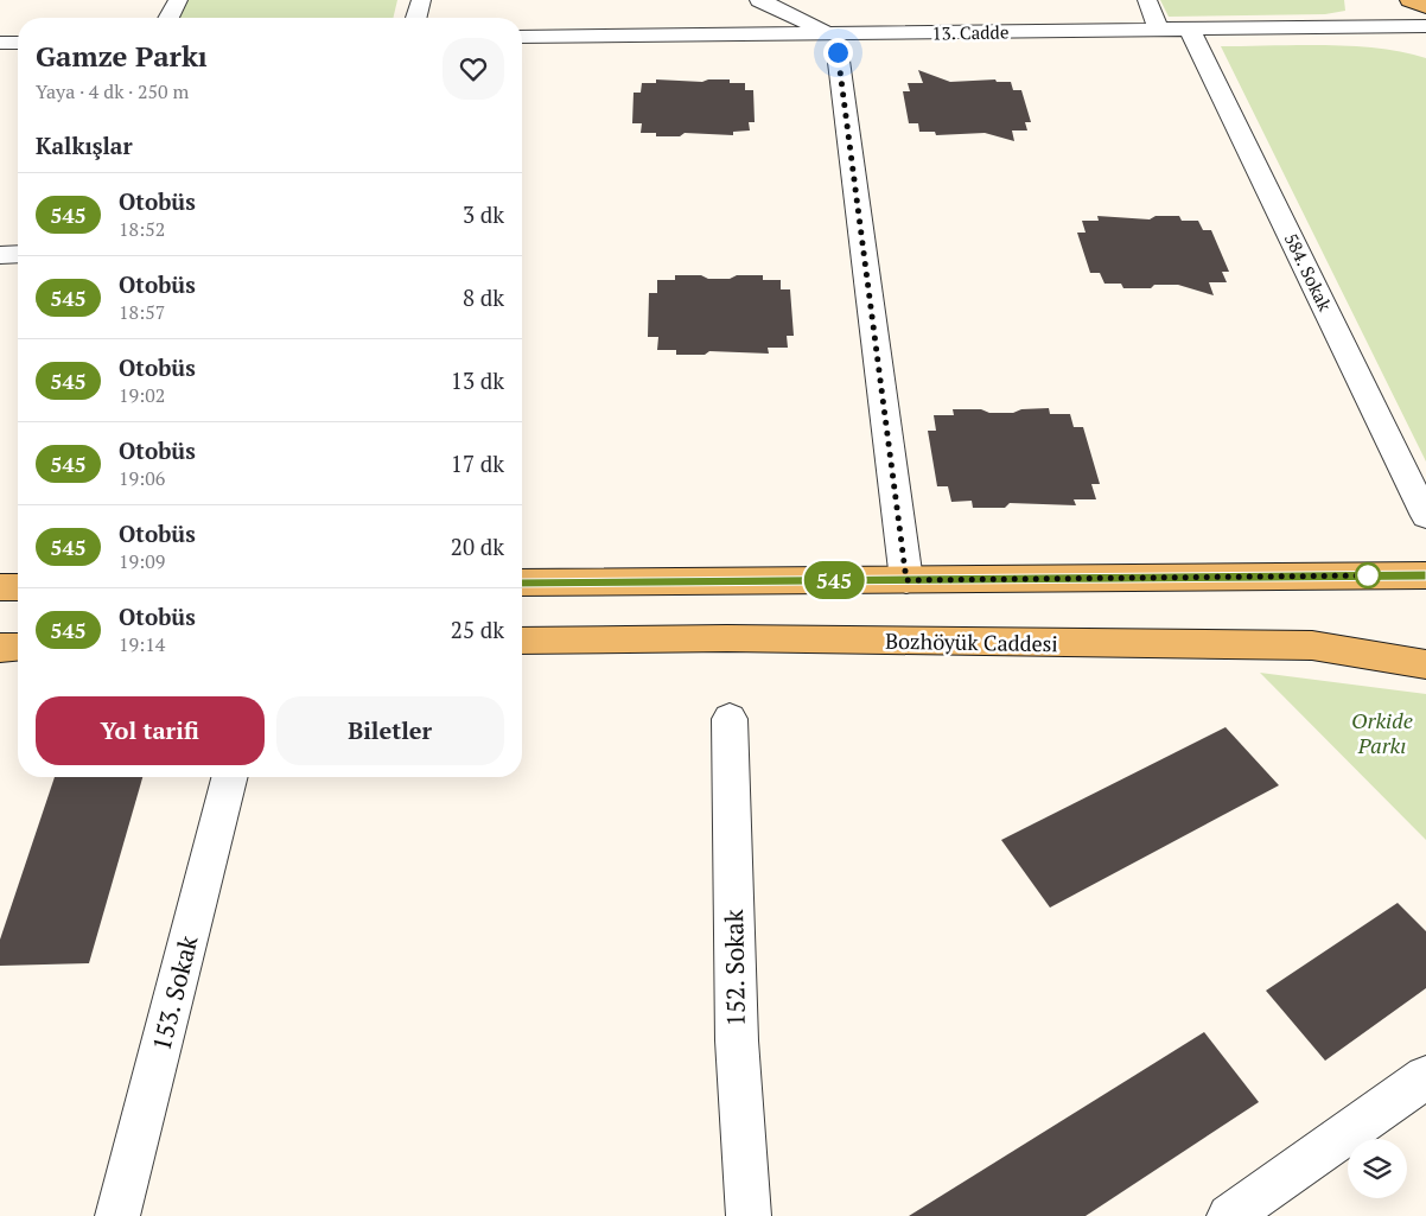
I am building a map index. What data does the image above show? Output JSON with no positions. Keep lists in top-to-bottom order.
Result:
{
  "streets": {
    "main road": ["Bozhöyük Caddesi"],
    "street": [
      "13. Cadde",
      "584. Sokak",
      "152. Sokak",
      "153. Sokak"
    ]
  },
  "crossings": [
    ["13. Cadde", "584. Sokak"]
  ],
  "parks": ["Orkide Parkı"],
  "lines": ["bus line 545"],
  "page": {
    "on_map": "545",
    "heading": [
      ["Gamze Parkı", "Yaya · 4 dk · 250 m"],
      "Kalkışlar"
    ],
    "list": [
      {
        "mark": "545",
        "name": "Otobüs",
        "note": "18:52",
        "value": "3 dk"
      },
      {
        "mark": "545",
        "name": "Otobüs",
        "note": "18:57",
        "value": "8 dk"
      },
      {
        "mark": "545",
        "name": "Otobüs",
        "note": "19:02",
        "value": "13 dk"
      },
      {
        "mark": "545",
        "name": "Otobüs",
        "note": "19:06",
        "value": "17 dk"
      },
      {
        "mark": "545",
        "name": "Otobüs",
        "note": "19:09",
        "value": "20 dk"
      },
      {
        "mark": "545",
        "name": "Otobüs",
        "note": "19:14",
        "value": "25 dk"
      }
    ],
    "buttons": ["Yol tarifi", "Biletler"]
  }
}
